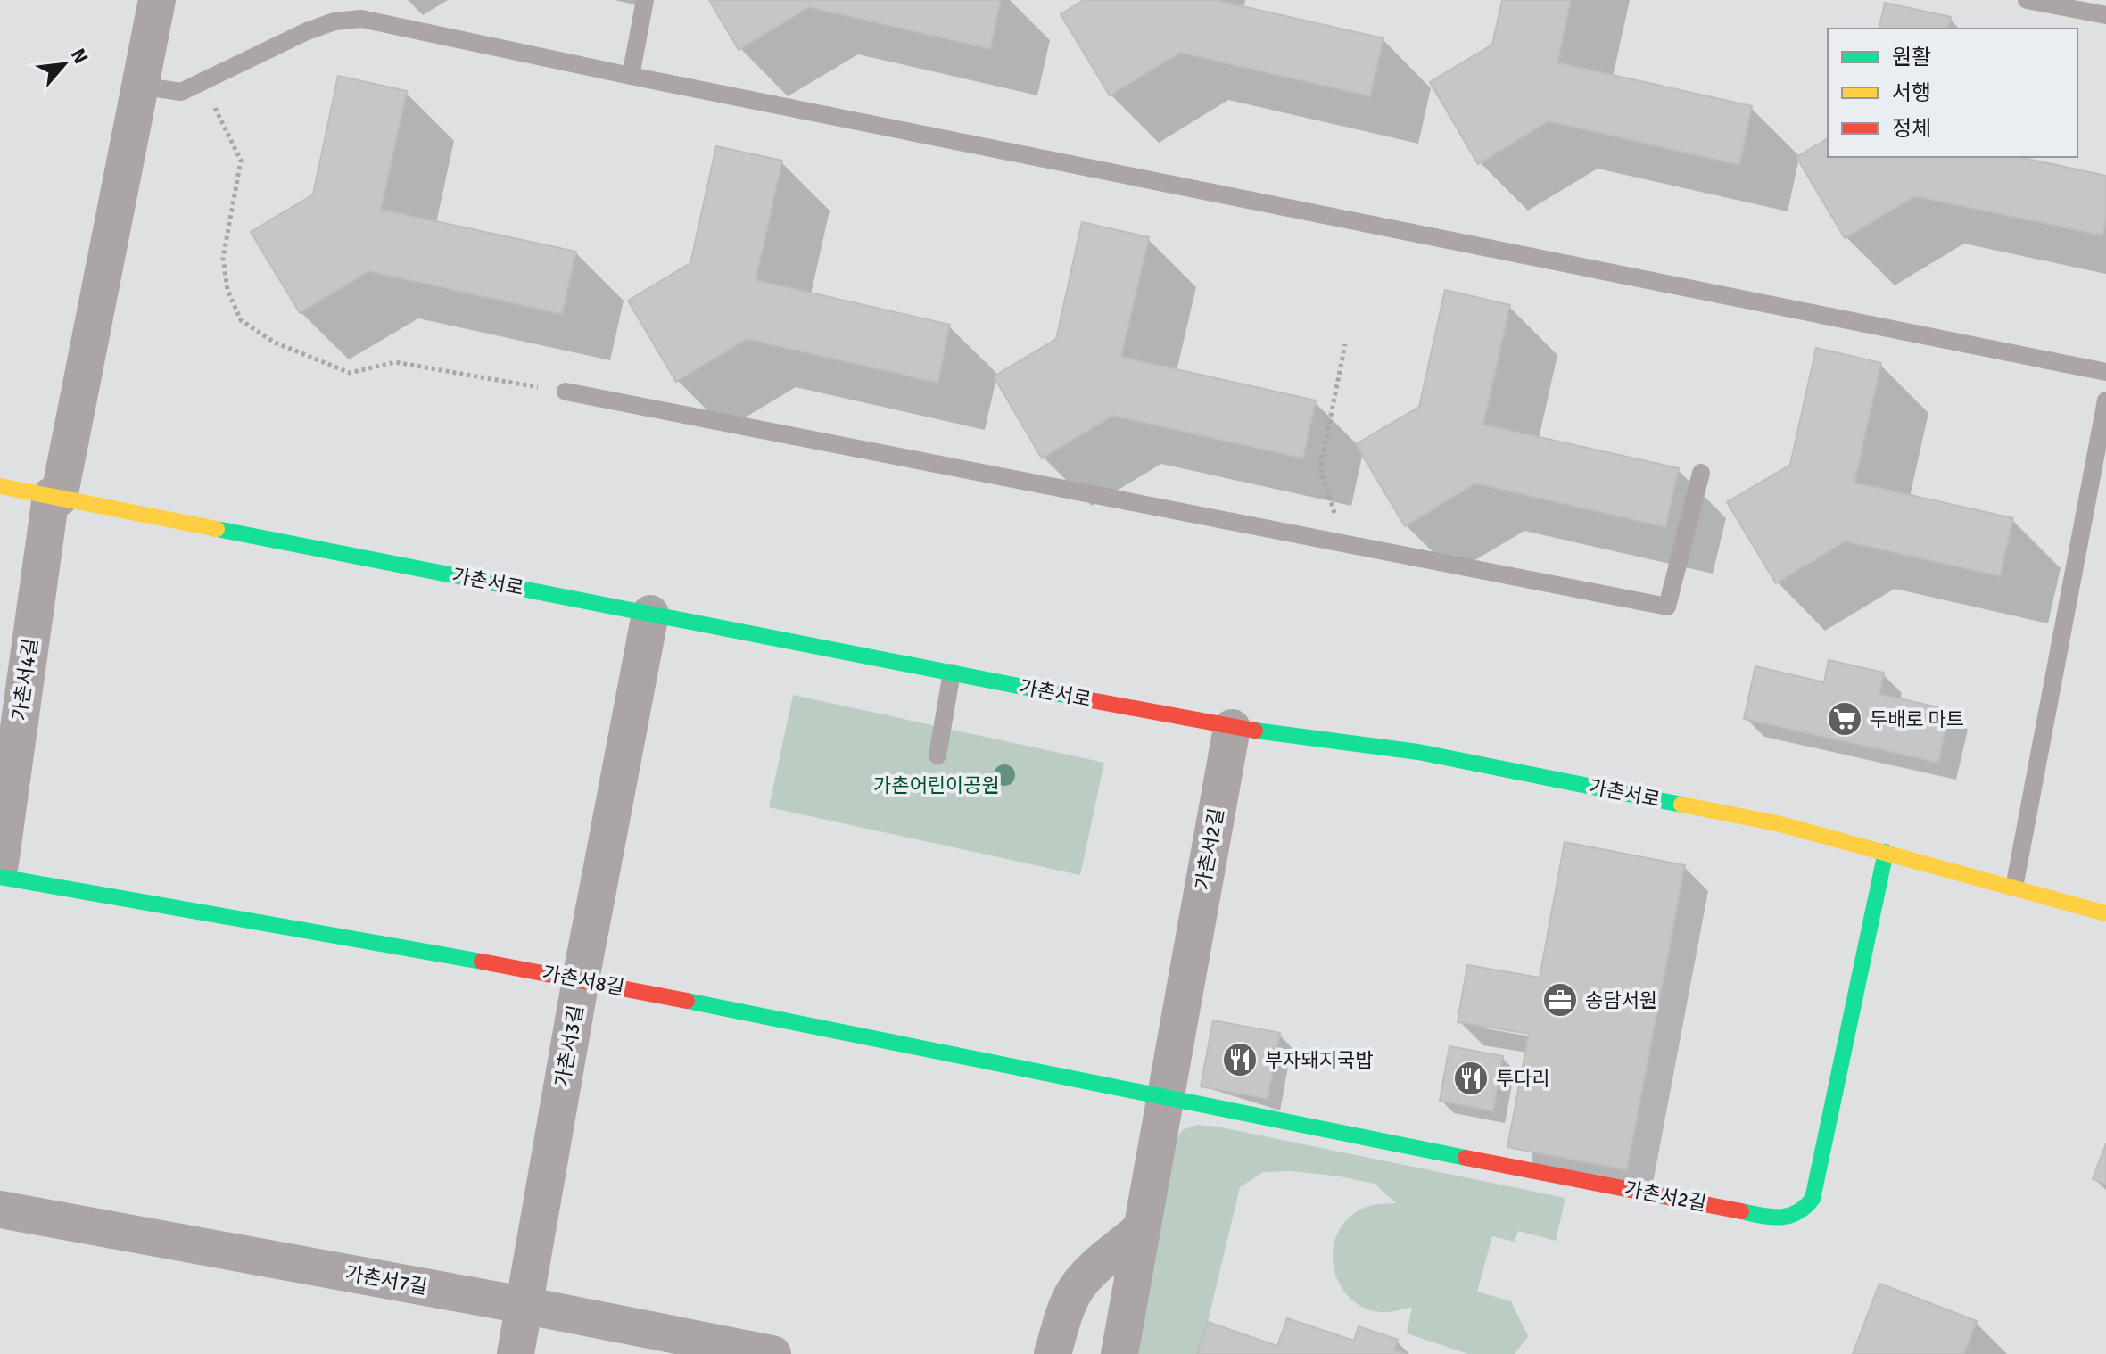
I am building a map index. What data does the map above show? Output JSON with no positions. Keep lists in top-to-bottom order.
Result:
{
  "streets": {
    "street": [
      "가촌서로",
      "가촌서4길",
      "가촌서2길",
      "가촌서8길",
      "가촌서3길",
      "가촌서7길"
    ]
  },
  "crossings": [
    ["가촌서로", "가촌서4길"],
    ["가촌서로", "가촌서2길"],
    ["가촌서로", "가촌서3길"],
    ["가촌서2길", "가촌서8길"],
    ["가촌서8길", "가촌서3길"],
    ["가촌서3길", "가촌서7길"]
  ],
  "parks": ["가촌어린이공원"],
  "places": {
    "supermarket": ["두배로 마트"],
    "office": ["송담서원"],
    "restaurant": ["부자돼지국밥", "투다리"]
  },
  "legend": ["원활", "서행", "정체"],
  "north": "top right"
}
